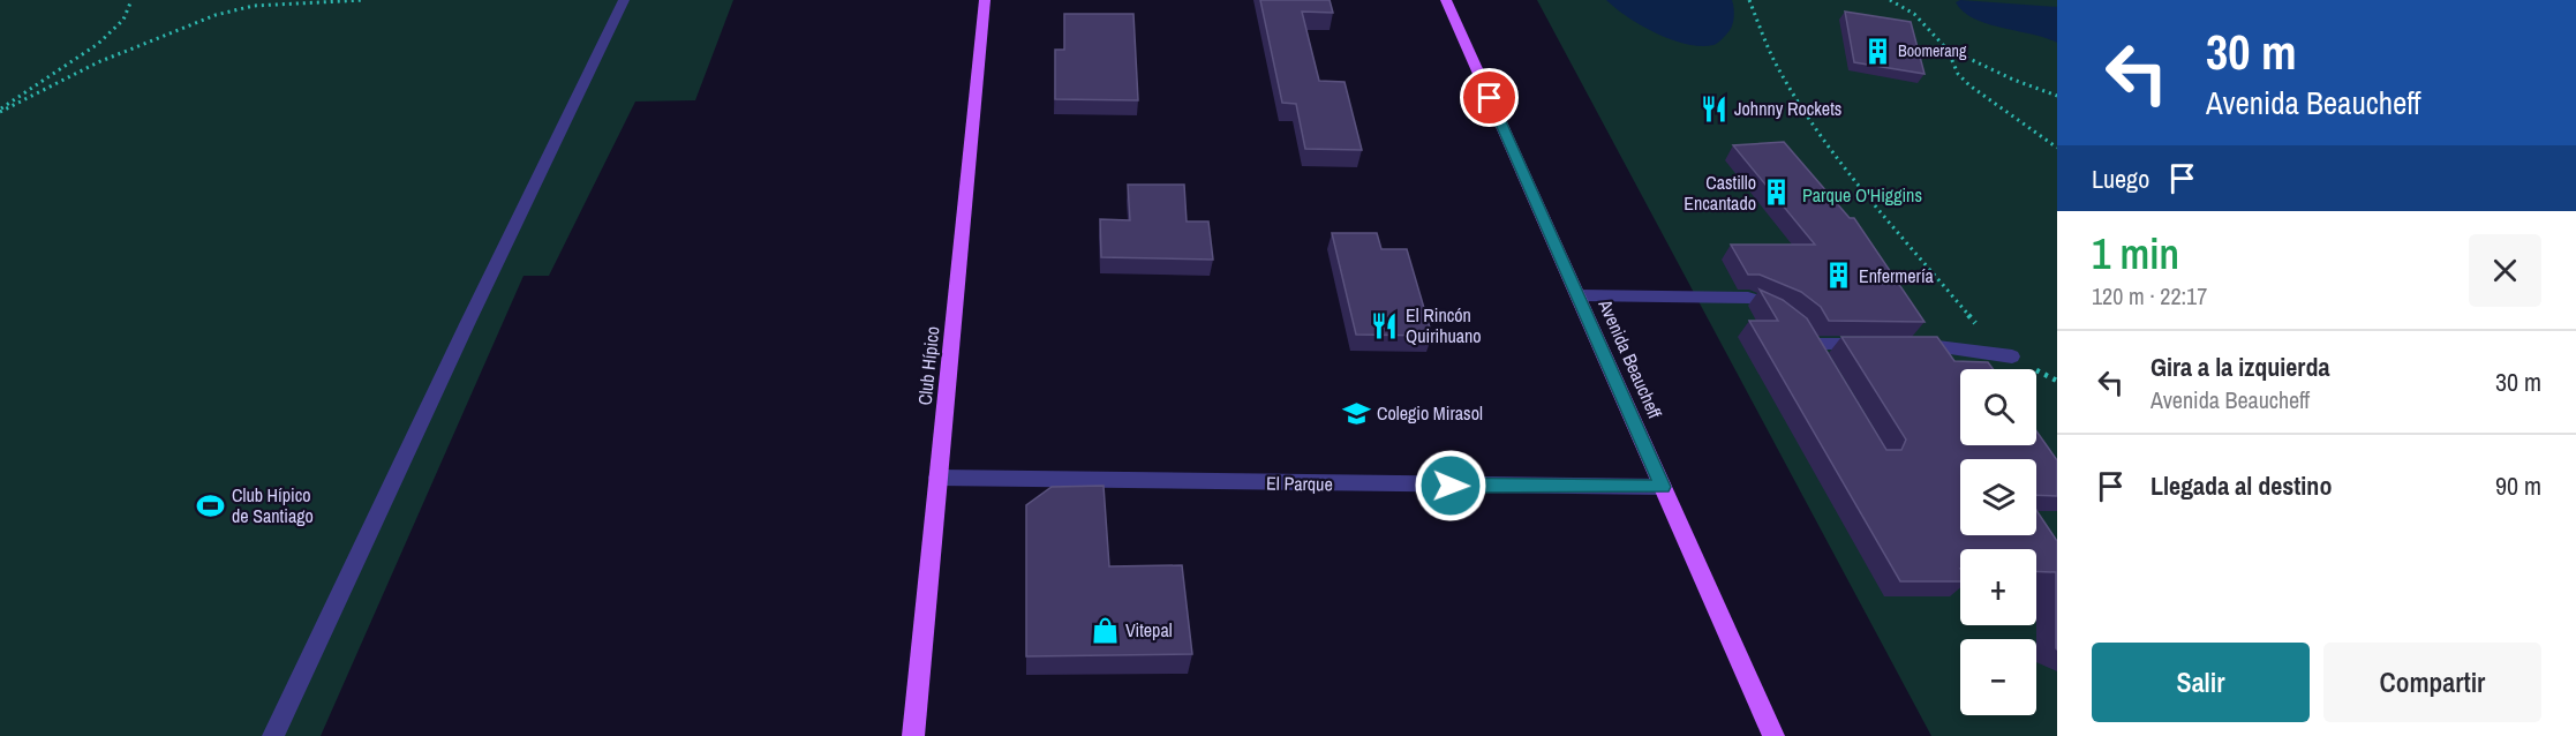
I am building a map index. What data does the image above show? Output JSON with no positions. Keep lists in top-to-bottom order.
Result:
{
  "streets": {
    "main road": ["Avenida Beaucheff", "Club Hípico"],
    "street": ["El Parque"]
  },
  "crossings": [
    ["Avenida Beaucheff", "El Parque"],
    ["Club Hípico", "El Parque"]
  ],
  "parks": ["Parque O'Higgins"],
  "places": {
    "building": ["Boomerang", "Castillo Encantado", "Enfermería"],
    "restaurant": ["Johnny Rockets", "El Rincón Quirihuano"],
    "school or university": ["Colegio Mirasol"],
    "sports": ["Club Hípico de Santiago"],
    "shop": ["Vitepal"]
  },
  "page": {
    "turn": ["30 m", "Avenida Beaucheff"],
    "then": "Luego",
    "heading": ["1 min", "120 m · 22:17"],
    "list": [
      {
        "name": "Gira a la izquierda",
        "note": "Avenida Beaucheff",
        "value": "30 m"
      },
      {
        "name": "Llegada al destino",
        "value": "90 m"
      }
    ],
    "map_buttons": ["+", "−"],
    "buttons": ["Salir", "Compartir"]
  }
}
